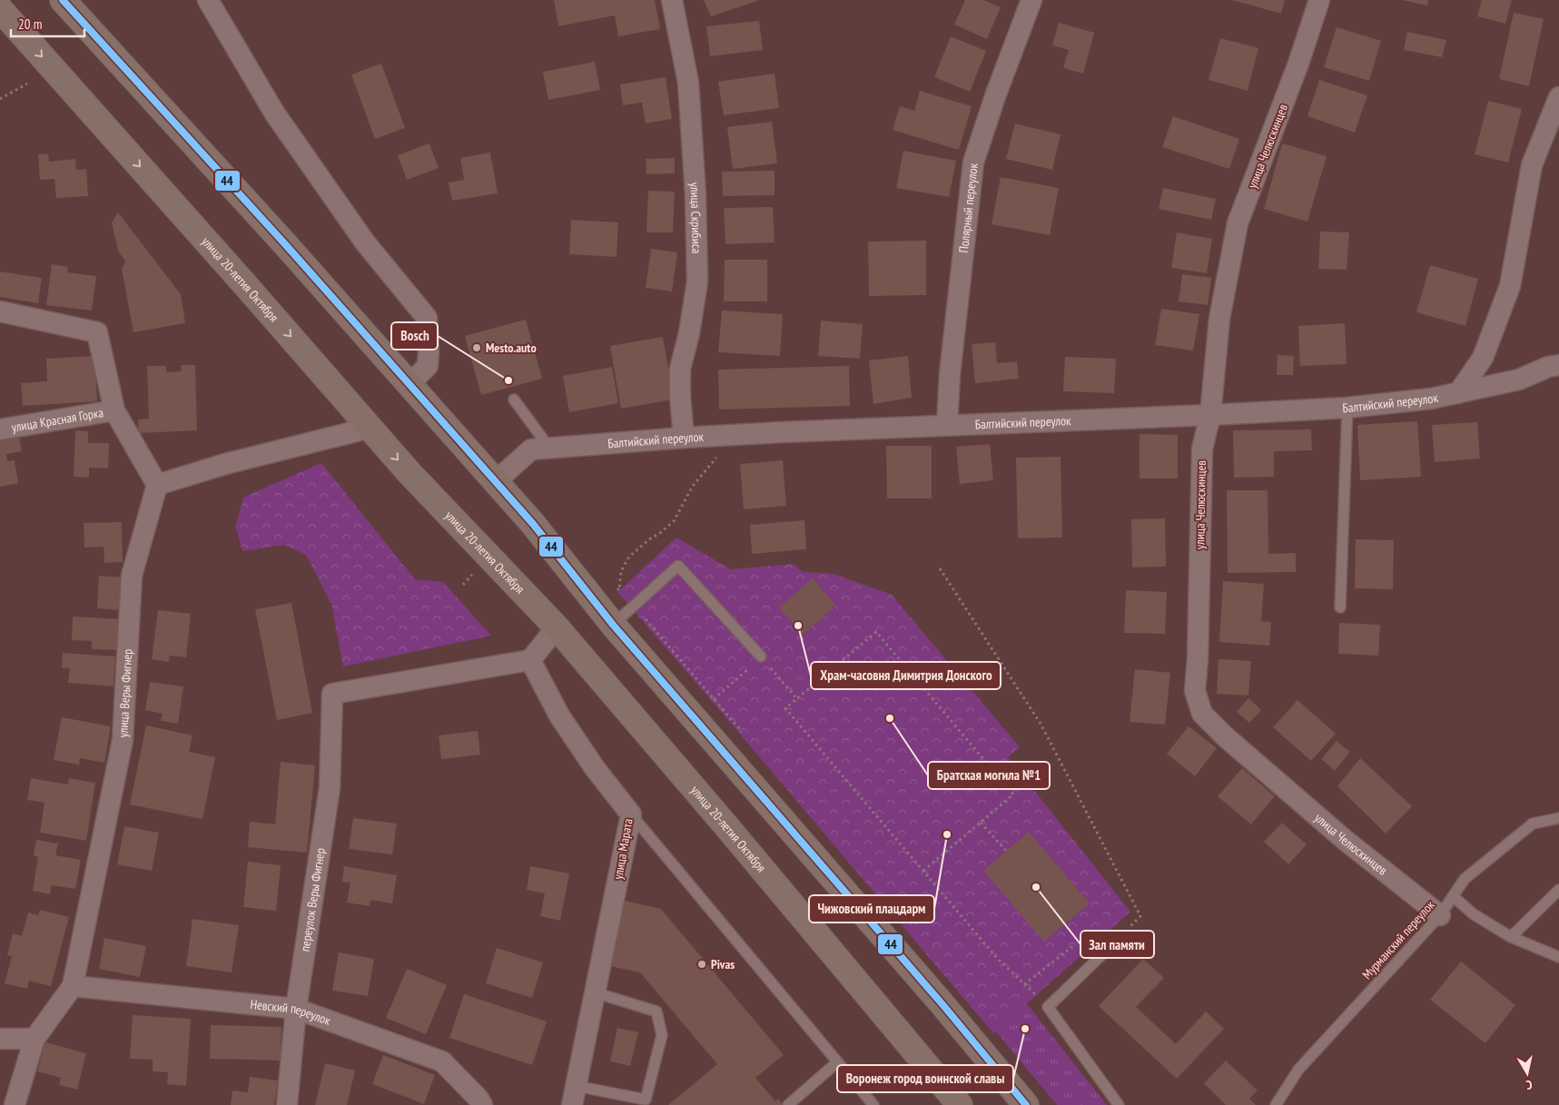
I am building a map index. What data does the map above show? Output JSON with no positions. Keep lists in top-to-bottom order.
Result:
{
  "streets": {
    "main road": ["улица 20-летия Октября"],
    "street": [
      "улица Челюскинцев",
      "Полярный переулок",
      "улица Скрибиса",
      "Балтийский переулок",
      "улица Красная Горка",
      "улица Веры Фигнер",
      "улица Марата",
      "переулок Веры Фигнер",
      "Невский переулок"
    ],
    "lane": ["Мурманский переулок"]
  },
  "crossings": [
    ["улица Челюскинцев", "Балтийский переулок"],
    ["улица Челюскинцев", "Мурманский переулок"],
    ["Полярный переулок", "Балтийский переулок"],
    ["улица Скрибиса", "Балтийский переулок"],
    ["улица Веры Фигнер", "Невский переулок"],
    ["улица Марата", "переулок Веры Фигнер"],
    ["переулок Веры Фигнер", "Невский переулок"]
  ],
  "places": [
    "Mesto.auto",
    "Bosch",
    "Храм-часовня Димитрия Донского",
    "Братская могила №1",
    "Чижовский плацдарм",
    "Зал памяти",
    "Pivas",
    "Воронеж город воинской славы"
  ],
  "lines": ["transit line 44"],
  "scale_bar": "20 m",
  "north": "bottom"
}
